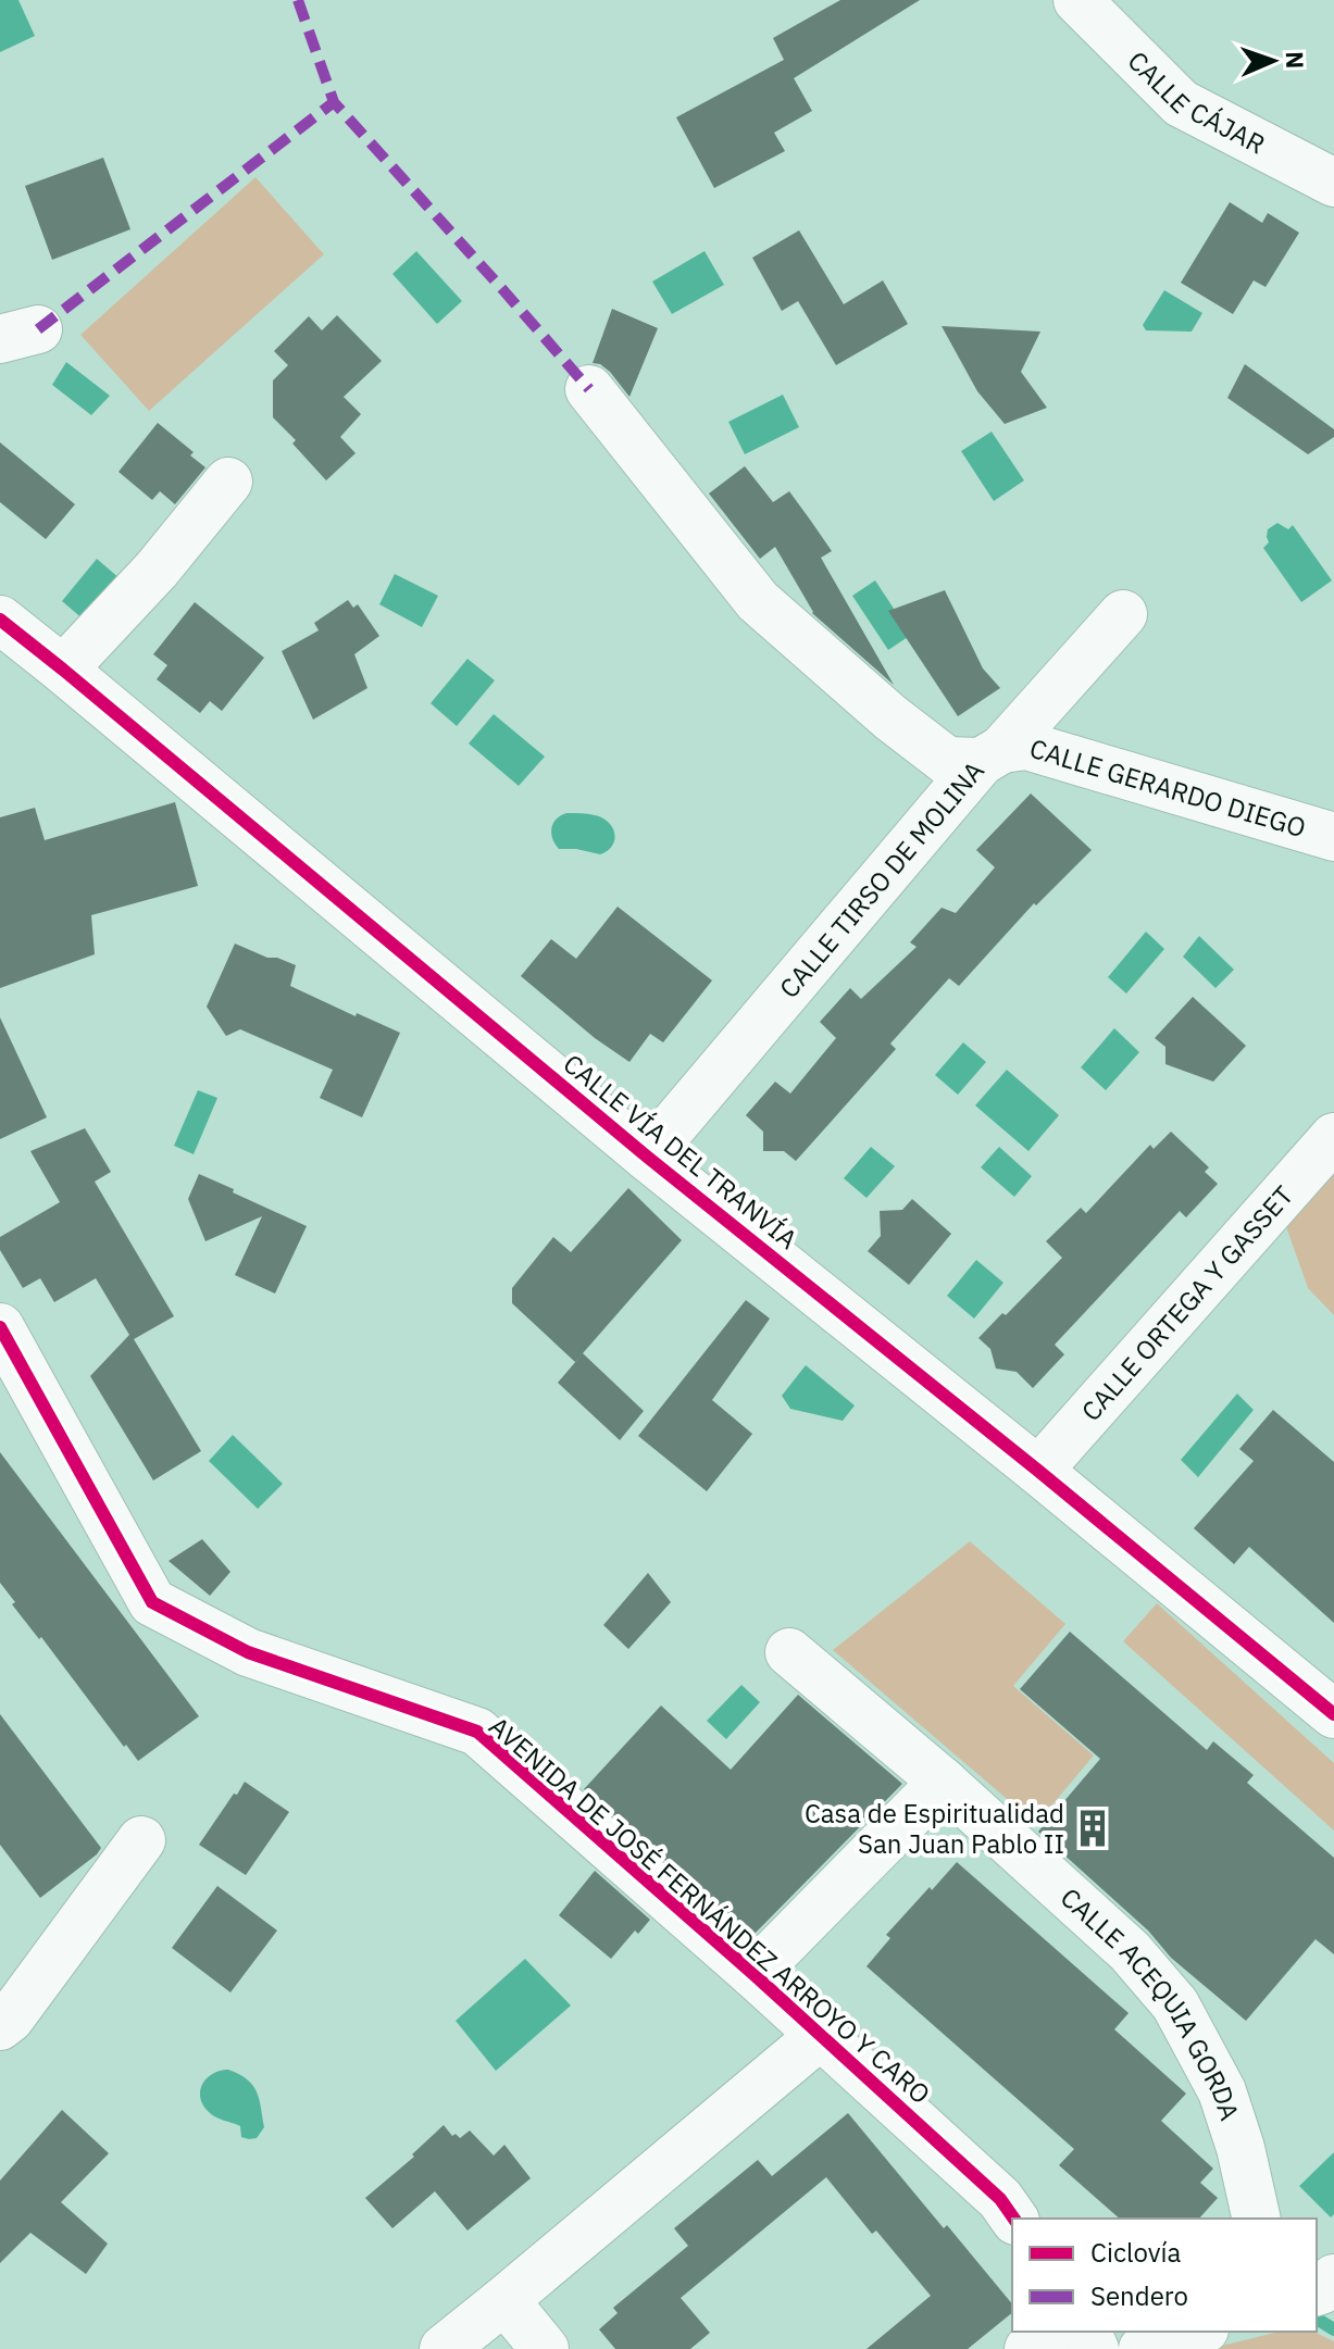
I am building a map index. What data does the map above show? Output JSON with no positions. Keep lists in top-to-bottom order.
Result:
{
  "streets": {
    "street": [
      "CALLE CÁJAR",
      "CALLE GERARDO DIEGO",
      "CALLE TIRSO DE MOLINA",
      "CALLE VÍA DEL TRANVÍA",
      "CALLE ORTEGA Y GASSET",
      "AVENIDA DE JOSÉ FERNÁNDEZ ARROYO Y CARO",
      "CALLE ACEQUIA GORDA"
    ]
  },
  "crossings": [
    ["CALLE GERARDO DIEGO", "CALLE TIRSO DE MOLINA"],
    ["CALLE TIRSO DE MOLINA", "CALLE VÍA DEL TRANVÍA"],
    ["CALLE VÍA DEL TRANVÍA", "CALLE ORTEGA Y GASSET"]
  ],
  "places": {
    "building": ["Casa de Espiritualidad San Juan Pablo II"]
  },
  "legend": ["Ciclovía", "Sendero"],
  "north": "right"
}
